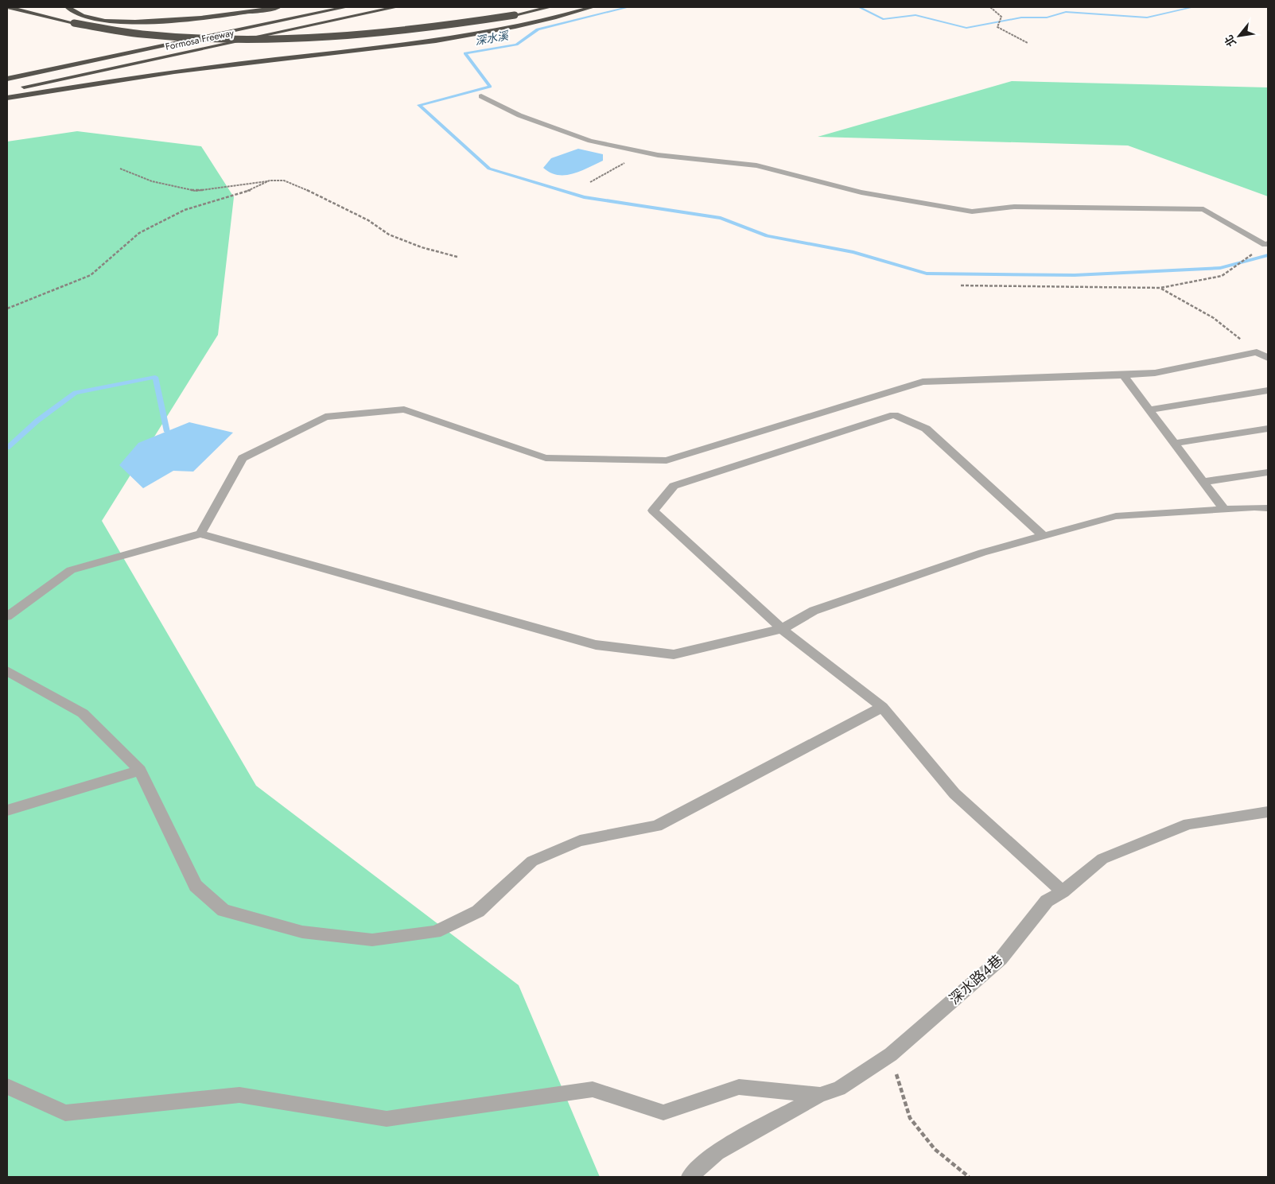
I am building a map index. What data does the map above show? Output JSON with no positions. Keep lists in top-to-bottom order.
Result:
{
  "streets": {
    "highway": ["Formosa Freeway"],
    "lane": ["深水路4巷"]
  },
  "water": ["深水溪"],
  "north": "bottom left"
}
